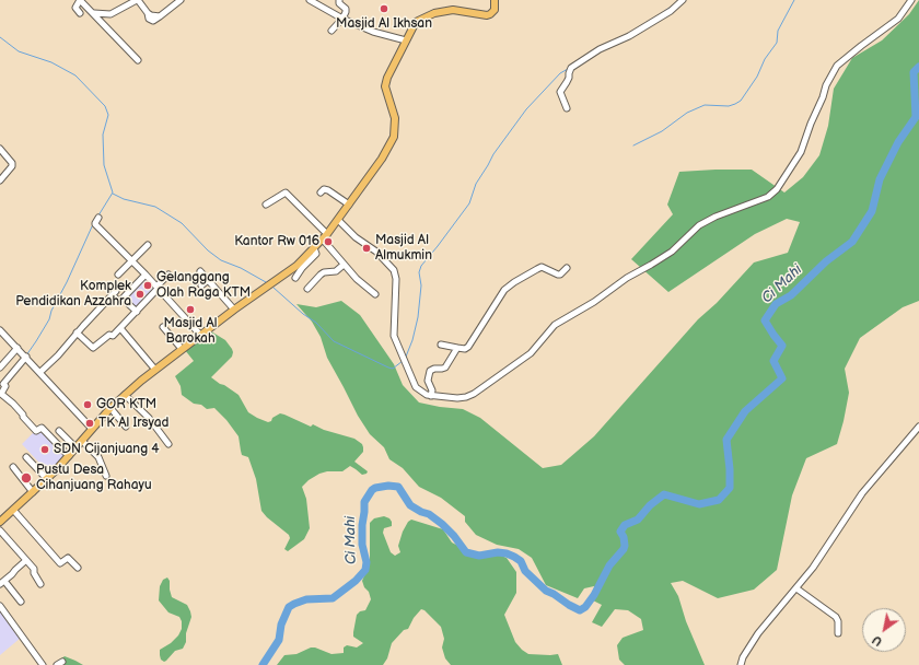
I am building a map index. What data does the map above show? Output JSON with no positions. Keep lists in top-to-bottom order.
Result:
{
  "water": ["Ci Mahi"],
  "places": [
    "Masjid Al Ikhsan",
    "Kantor Rw 016",
    "Masjid Al Almukmin",
    "Gelanggang Olah Raga KTM",
    "Komplek Pendidikan Azzahra",
    "Masjid Al Barokah",
    "GOR KTM",
    "TK Al Irsyad",
    "SDN Cijanjuang 4",
    "Pustu Desa Cihanjuang Rahayu"
  ],
  "north": "bottom left"
}
